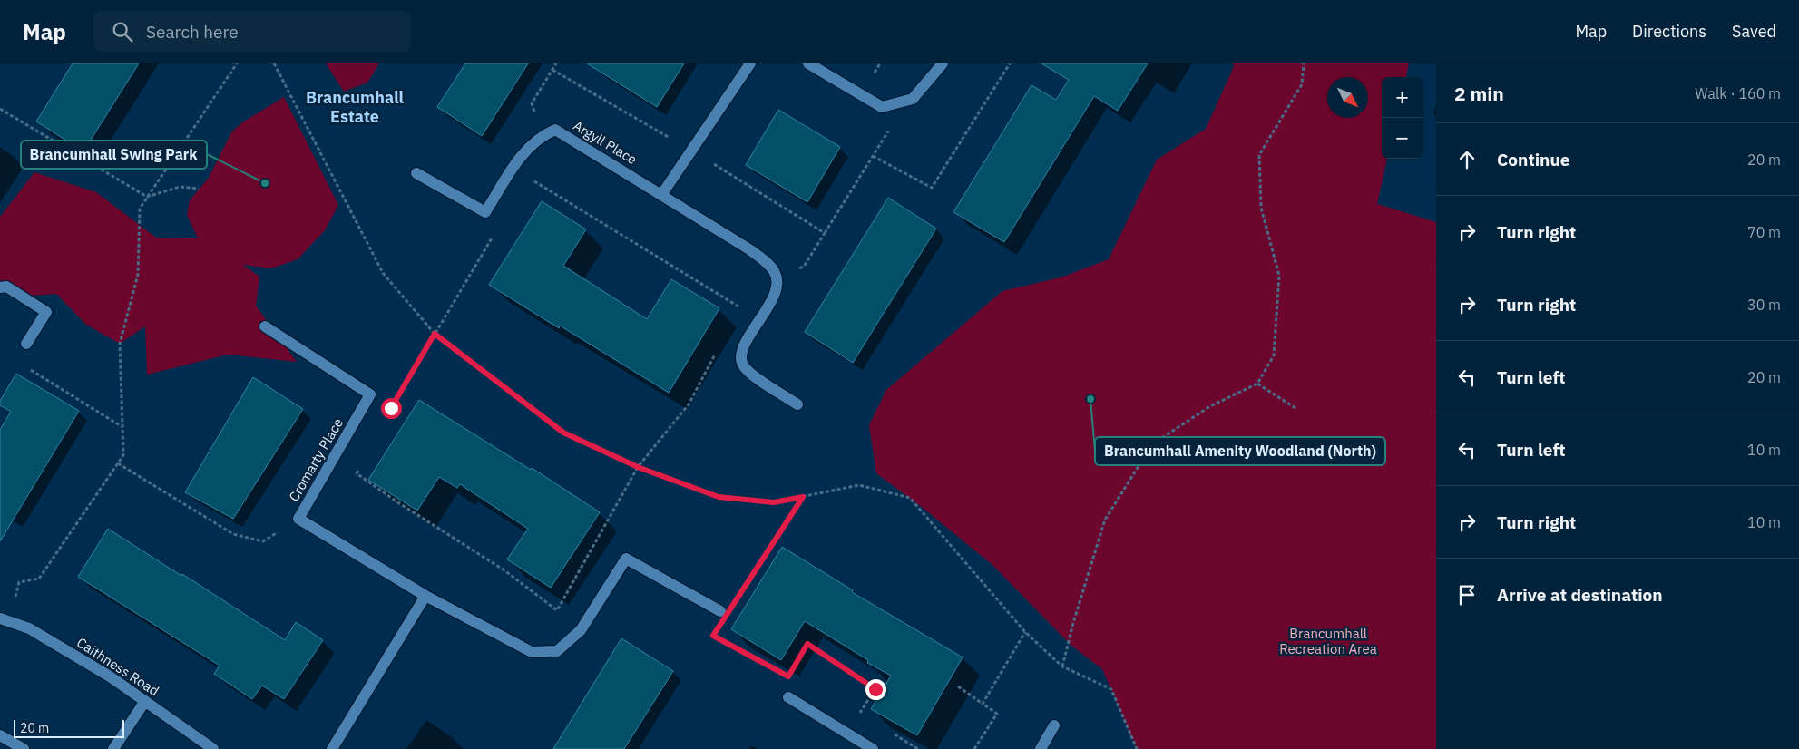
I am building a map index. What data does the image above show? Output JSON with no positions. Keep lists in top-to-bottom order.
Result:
{
  "streets": {
    "street": ["Argyll Place", "Cromarty Place", "Caithness Road"]
  },
  "districts": ["Brancumhall Estate"],
  "parks": ["Brancumhall Recreation Area"],
  "places": ["Brancumhall Swing Park", "Brancumhall Amenity Woodland (North)"],
  "scale_bar": "20 m",
  "north": "bottom right",
  "page": {
    "header": "Map",
    "search": "Search here",
    "nav": ["Map", "Directions", "Saved"],
    "heading": ["2 min", "Walk · 160 m"],
    "map_buttons": ["+", "−"],
    "list": [
      ["Continue", "20 m"],
      ["Turn right", "70 m"],
      ["Turn right", "30 m"],
      ["Turn left", "20 m"],
      ["Turn left", "10 m"],
      ["Turn right", "10 m"],
      "Arrive at destination"
    ],
    "scale": "20 m"
  }
}
